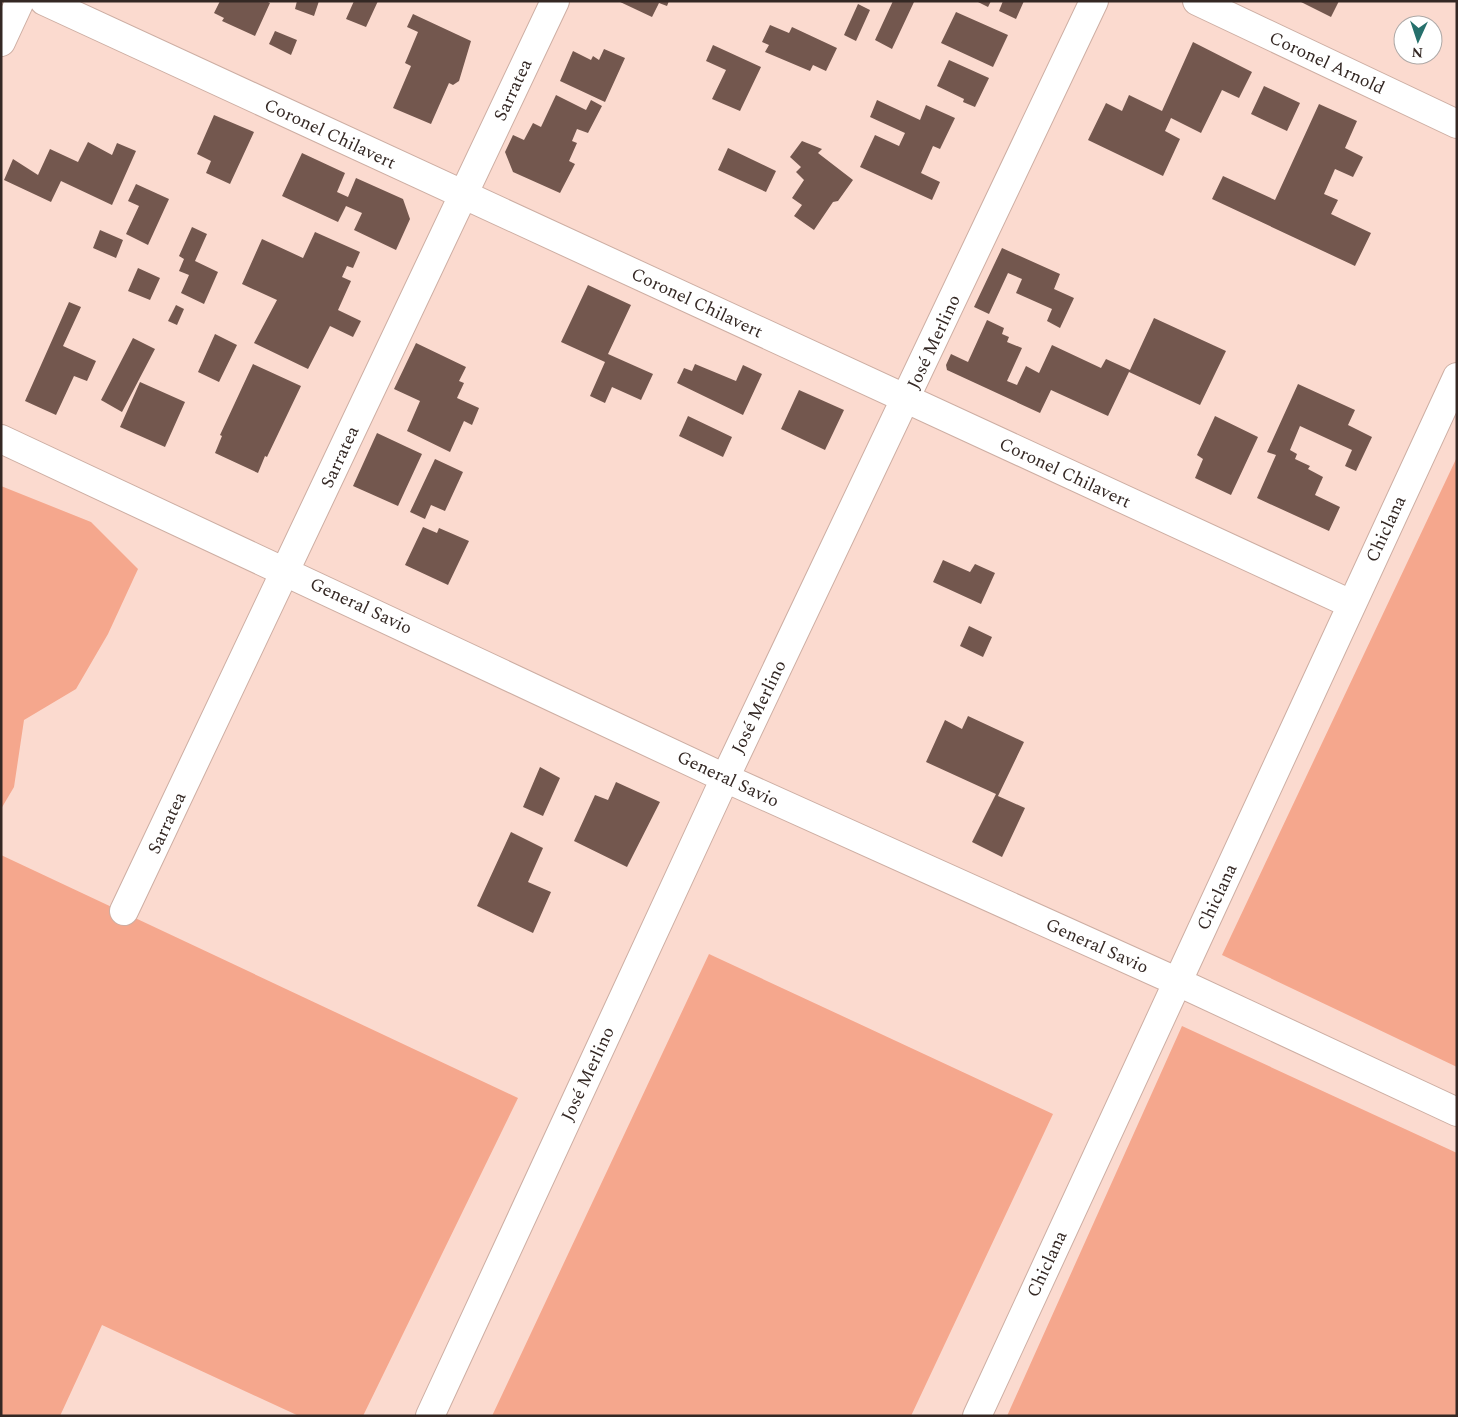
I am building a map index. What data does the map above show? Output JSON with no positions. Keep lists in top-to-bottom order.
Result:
{
  "streets": {
    "street": [
      "Coronel Arnold",
      "Sarratea",
      "Coronel Chilavert",
      "José Merlino",
      "Chiclana",
      "General Savio"
    ]
  },
  "crossings": [
    ["Sarratea", "Coronel Chilavert"],
    ["Sarratea", "General Savio"],
    ["Coronel Chilavert", "José Merlino"],
    ["Coronel Chilavert", "Chiclana"],
    ["José Merlino", "General Savio"],
    ["Chiclana", "General Savio"]
  ],
  "north": "bottom"
}
